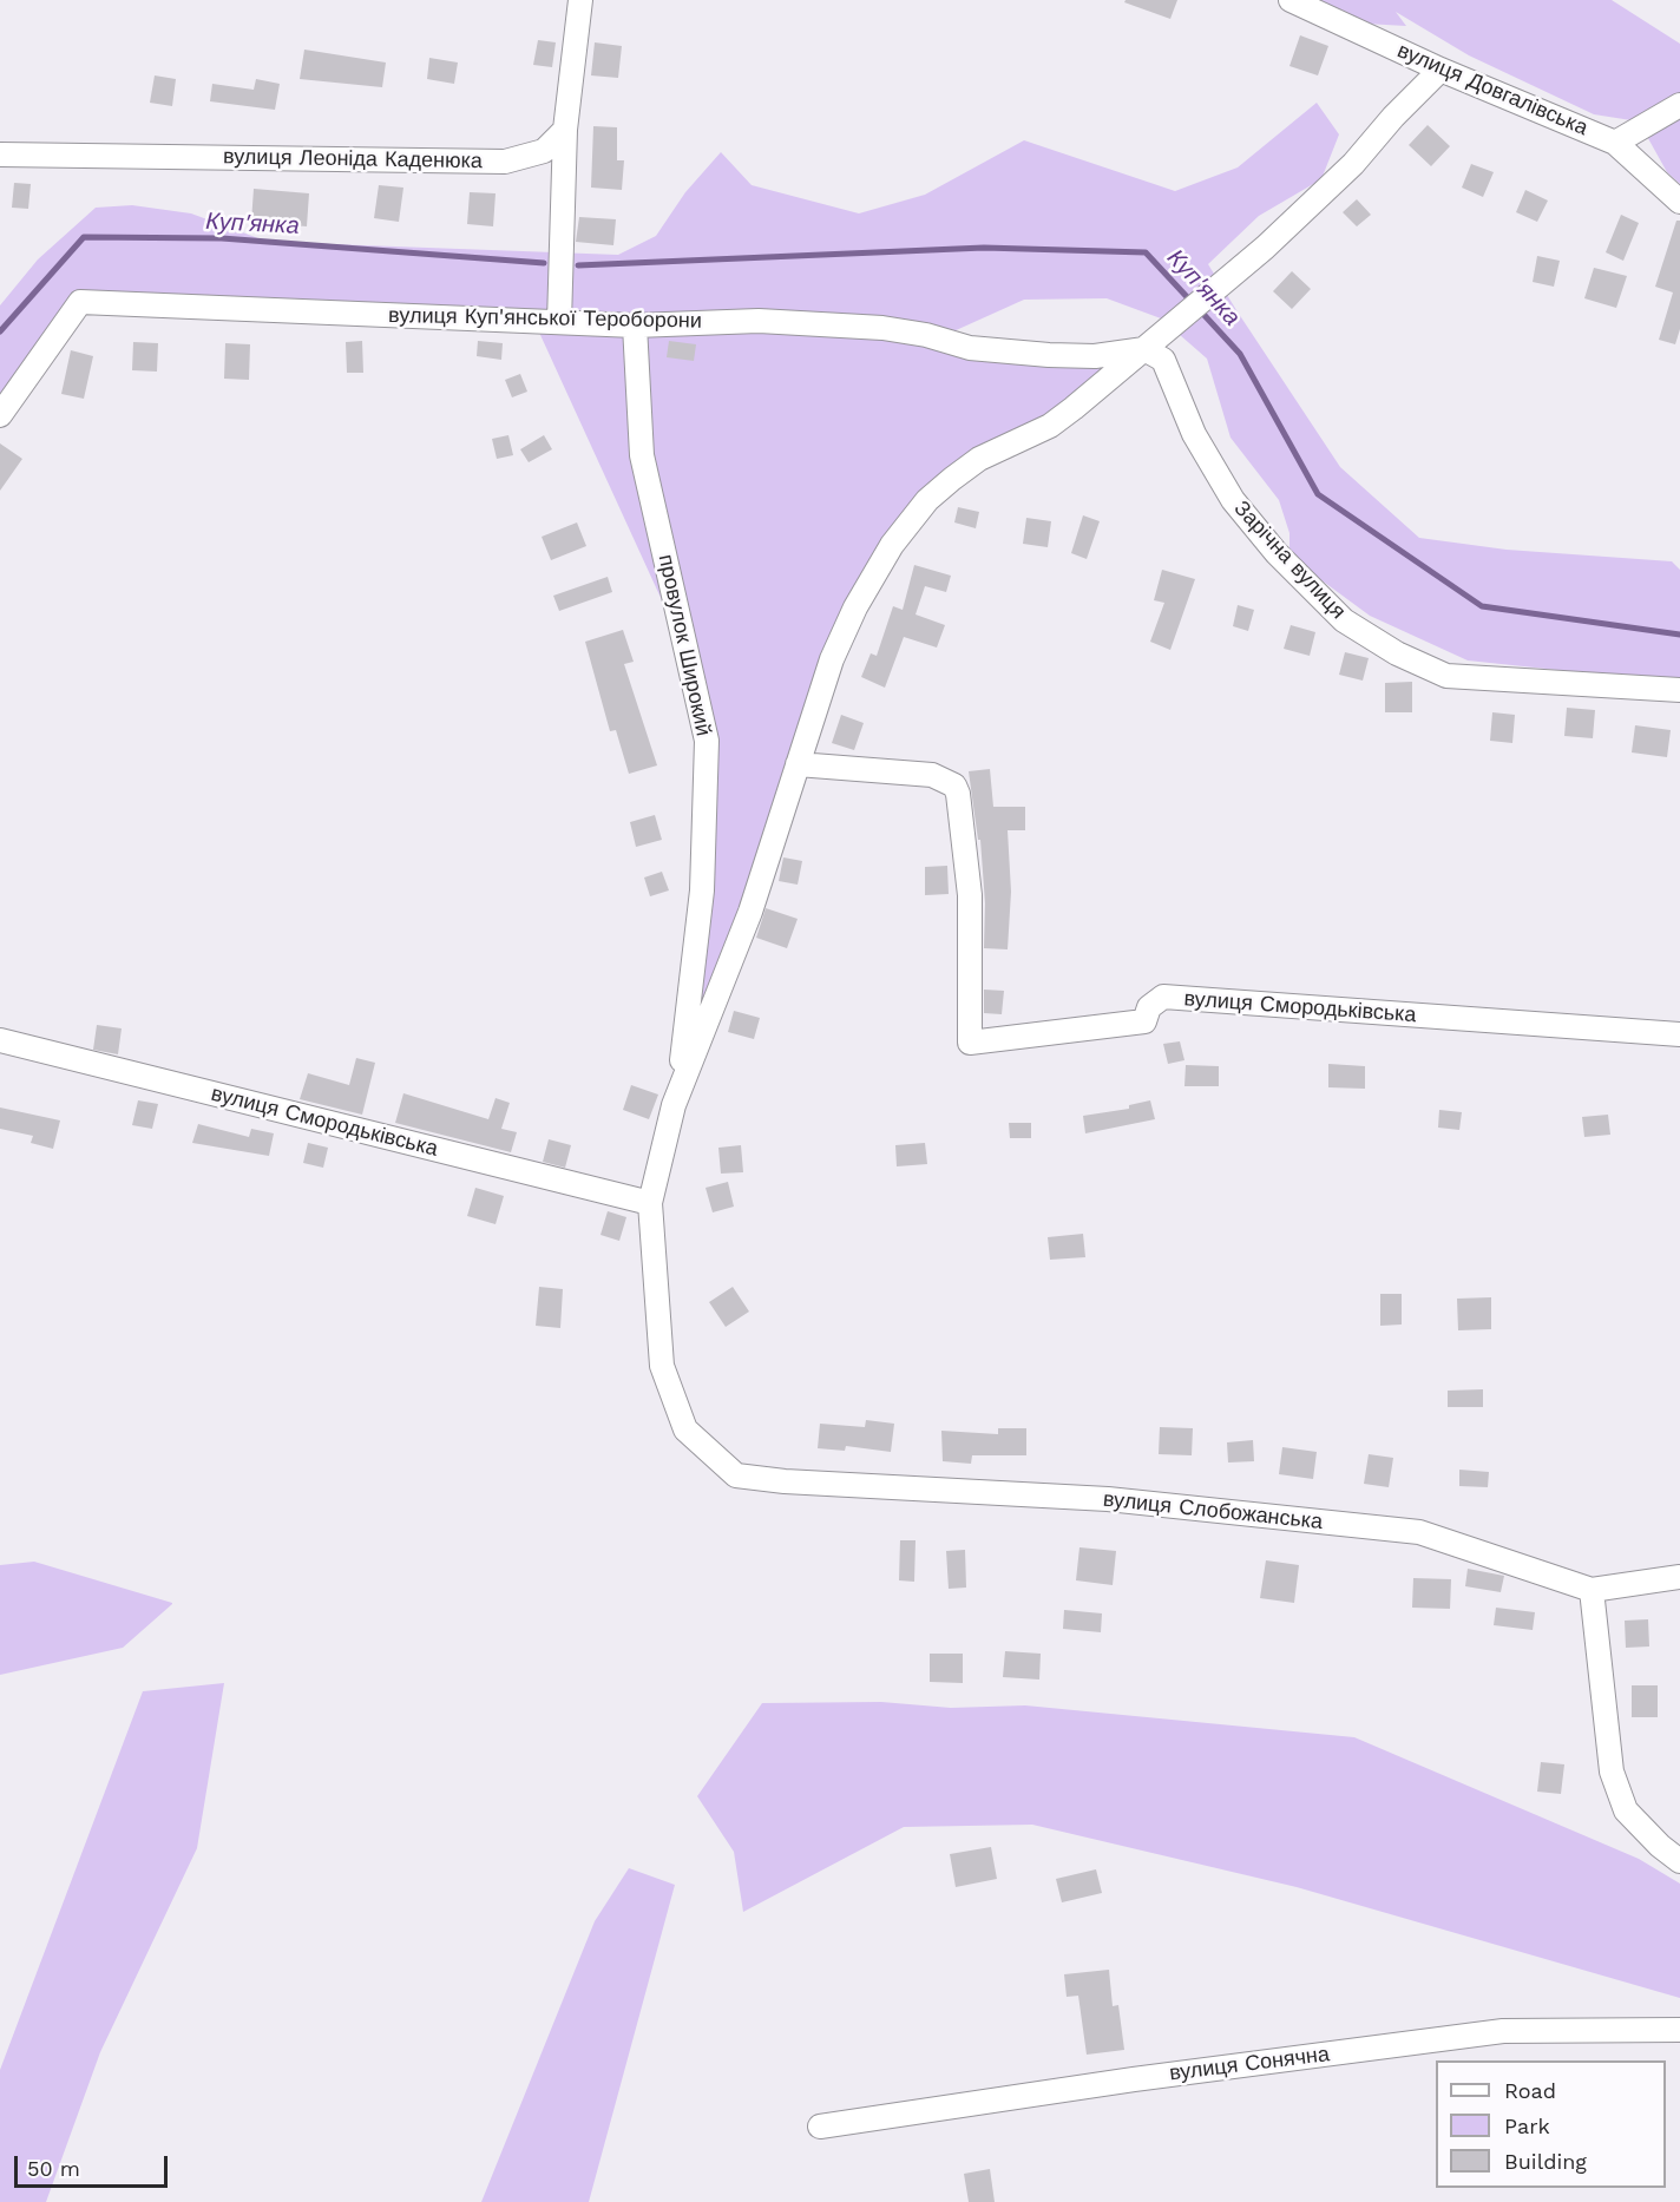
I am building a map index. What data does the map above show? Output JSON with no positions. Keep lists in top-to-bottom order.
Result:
{
  "streets": {
    "street": [
      "вулиця Довгалівська",
      "вулиця Леоніда Каденюка",
      "вулиця Куп'янської Тероборони",
      "Зарічна вулиця",
      "провулок Широкий",
      "вулиця Смородьківська",
      "вулиця Слобожанська",
      "вулиця Сонячна"
    ]
  },
  "crossings": [
    ["вулиця Куп'янської Тероборони", "Зарічна вулиця"],
    ["вулиця Куп'янської Тероборони", "провулок Широкий"],
    ["вулиця Смородьківська", "вулиця Слобожанська"]
  ],
  "water": ["Куп'янка"],
  "legend": ["Road", "Park", "Building"],
  "scale_bar": "50 m"
}
